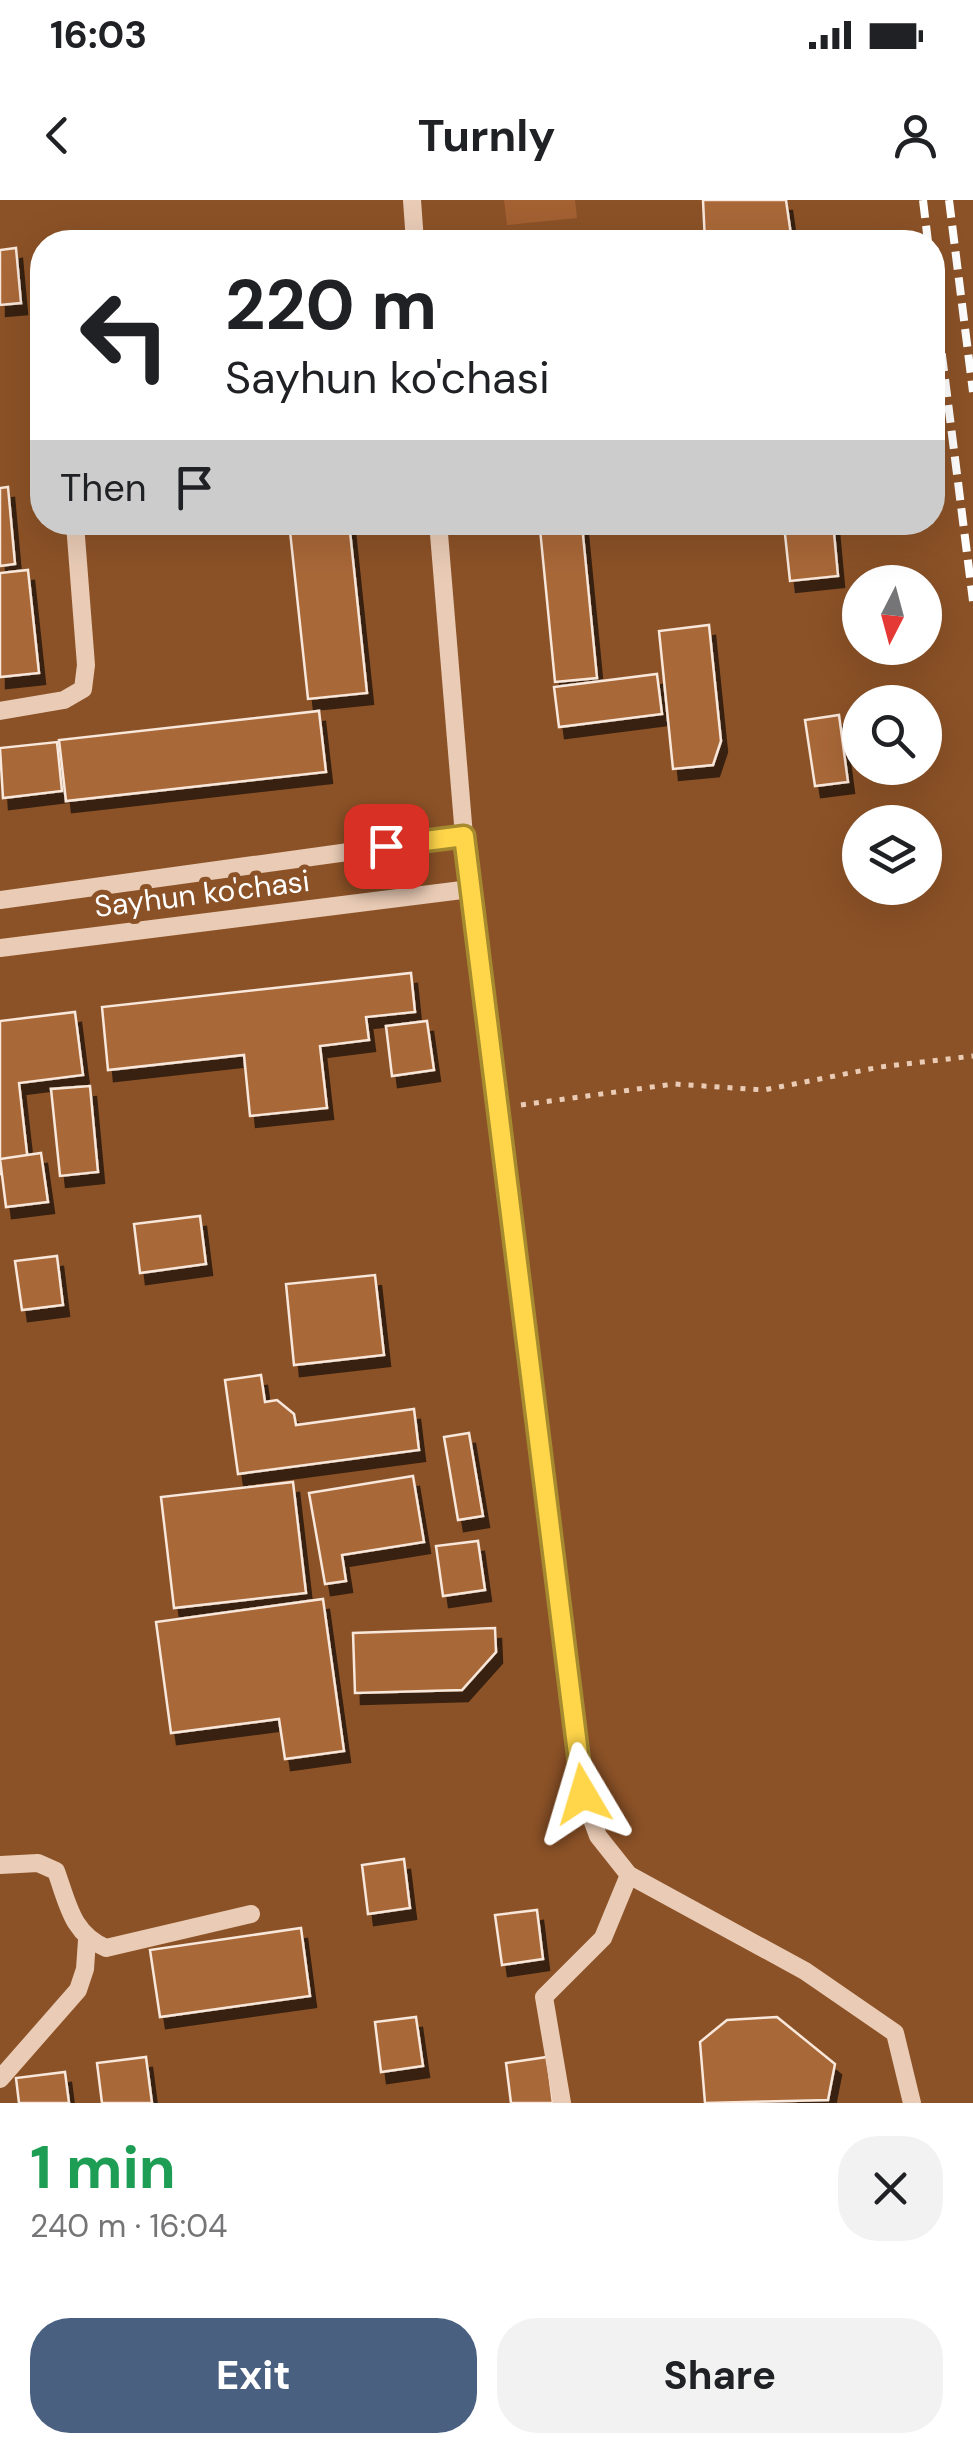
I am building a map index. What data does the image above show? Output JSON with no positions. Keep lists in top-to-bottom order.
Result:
{
  "streets": {
    "street": ["Sayhun ko'chasi"]
  },
  "north": "bottom",
  "page": {
    "status": "16:03",
    "header": "Turnly",
    "turn": ["220 m", "Sayhun ko'chasi"],
    "then": "Then",
    "heading": ["1 min", "240 m · 16:04"],
    "buttons": ["Exit", "Share"]
  }
}
